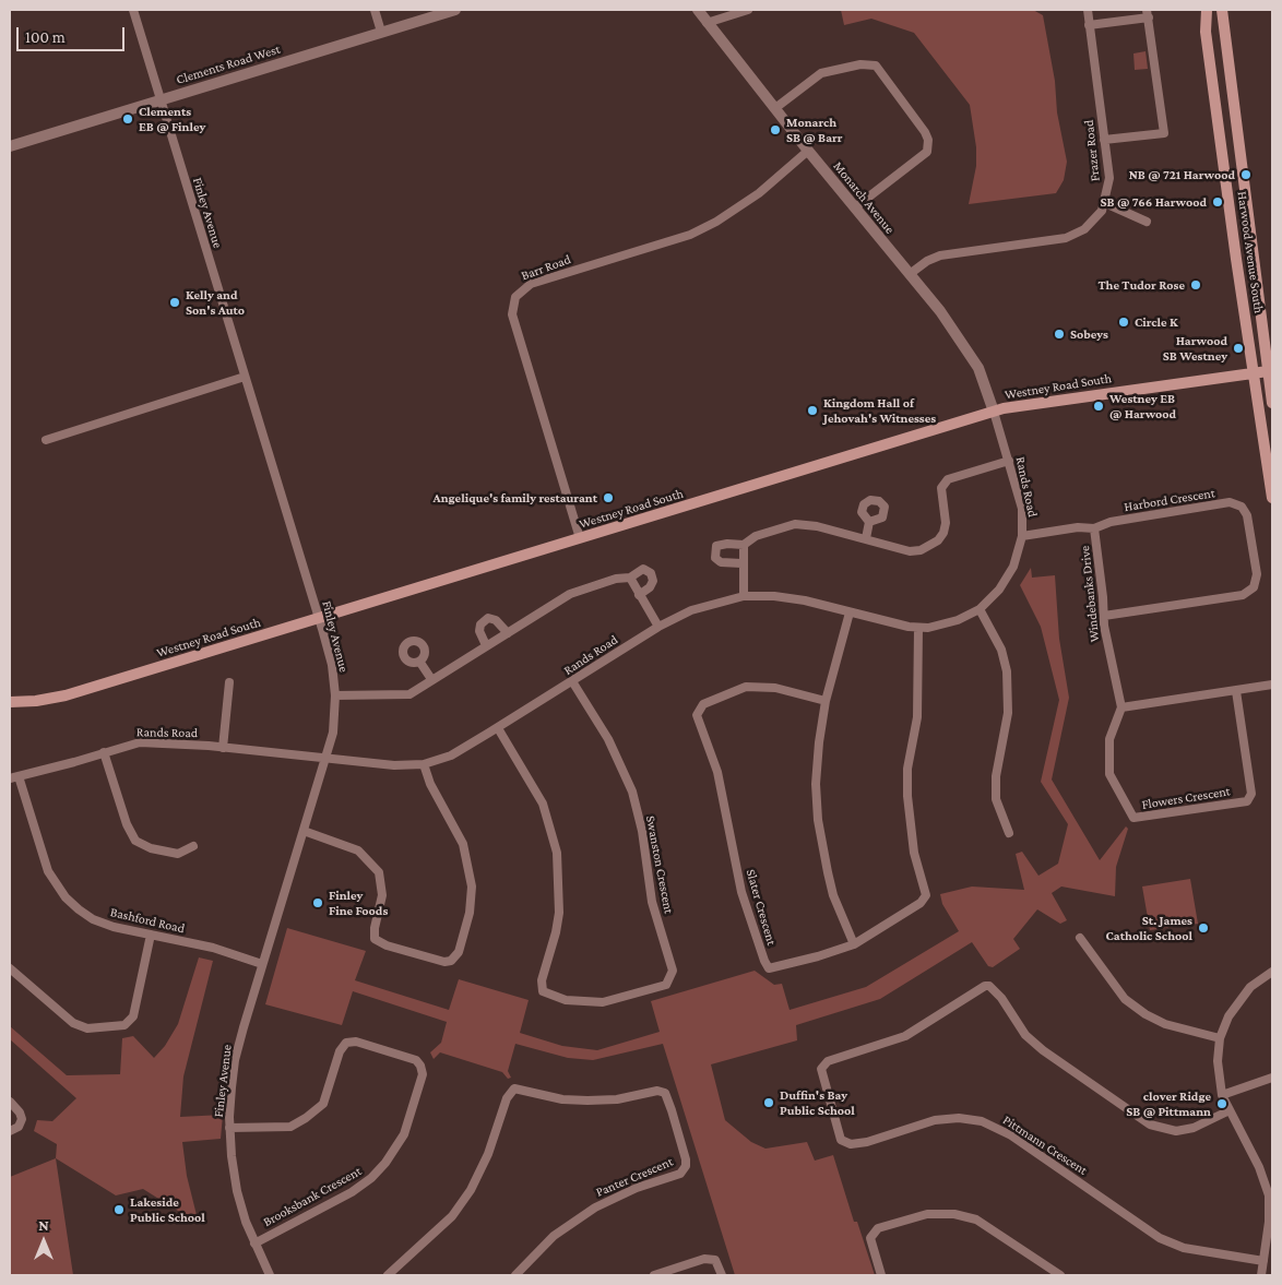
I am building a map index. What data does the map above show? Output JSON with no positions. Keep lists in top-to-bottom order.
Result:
{
  "streets": {
    "main road": ["Harwood Avenue South", "Westney Road South"],
    "street": [
      "Clements Road West",
      "Frazer Road",
      "Monarch Avenue",
      "Finley Avenue",
      "Barr Road",
      "Rands Road",
      "Harbord Crescent",
      "Windebanks Drive",
      "Flowers Crescent",
      "Swanston Crescent",
      "Slater Crescent",
      "Bashford Road",
      "Pittmann Crescent",
      "Panter Crescent",
      "Brooksbank Crescent"
    ]
  },
  "crossings": [
    ["Clements Road West", "Finley Avenue"],
    ["Frazer Road", "Monarch Avenue"],
    ["Monarch Avenue", "Barr Road"],
    ["Monarch Avenue", "Westney Road South"],
    ["Monarch Avenue", "Rands Road"],
    ["Finley Avenue", "Westney Road South"],
    ["Finley Avenue", "Rands Road"],
    ["Finley Avenue", "Bashford Road"],
    ["Finley Avenue", "Brooksbank Crescent"],
    ["Harwood Avenue South", "Westney Road South"],
    ["Barr Road", "Westney Road South"],
    ["Westney Road South", "Rands Road"],
    ["Rands Road", "Windebanks Drive"],
    ["Rands Road", "Swanston Crescent"],
    ["Rands Road", "Slater Crescent"],
    ["Rands Road", "Bashford Road"],
    ["Harbord Crescent", "Windebanks Drive"],
    ["Windebanks Drive", "Flowers Crescent"]
  ],
  "places": [
    "Clements EB @ Finley",
    "Monarch SB @ Barr",
    "NB @ 721 Harwood",
    "SB @ 766 Harwood",
    "The Tudor Rose",
    "Kelly and Son's Auto",
    "Circle K",
    "Sobeys",
    "Harwood SB Westney",
    "Westney EB @ Harwood",
    "Kingdom Hall of Jehovah's Witnesses",
    "Angelique's family restaurant",
    "Finley Fine Foods",
    "St. James Catholic School",
    "Duffin's Bay Public School",
    "clover Ridge SB @ Pittmann",
    "Lakeside Public School"
  ],
  "scale_bar": "100 m",
  "north": "top"
}
